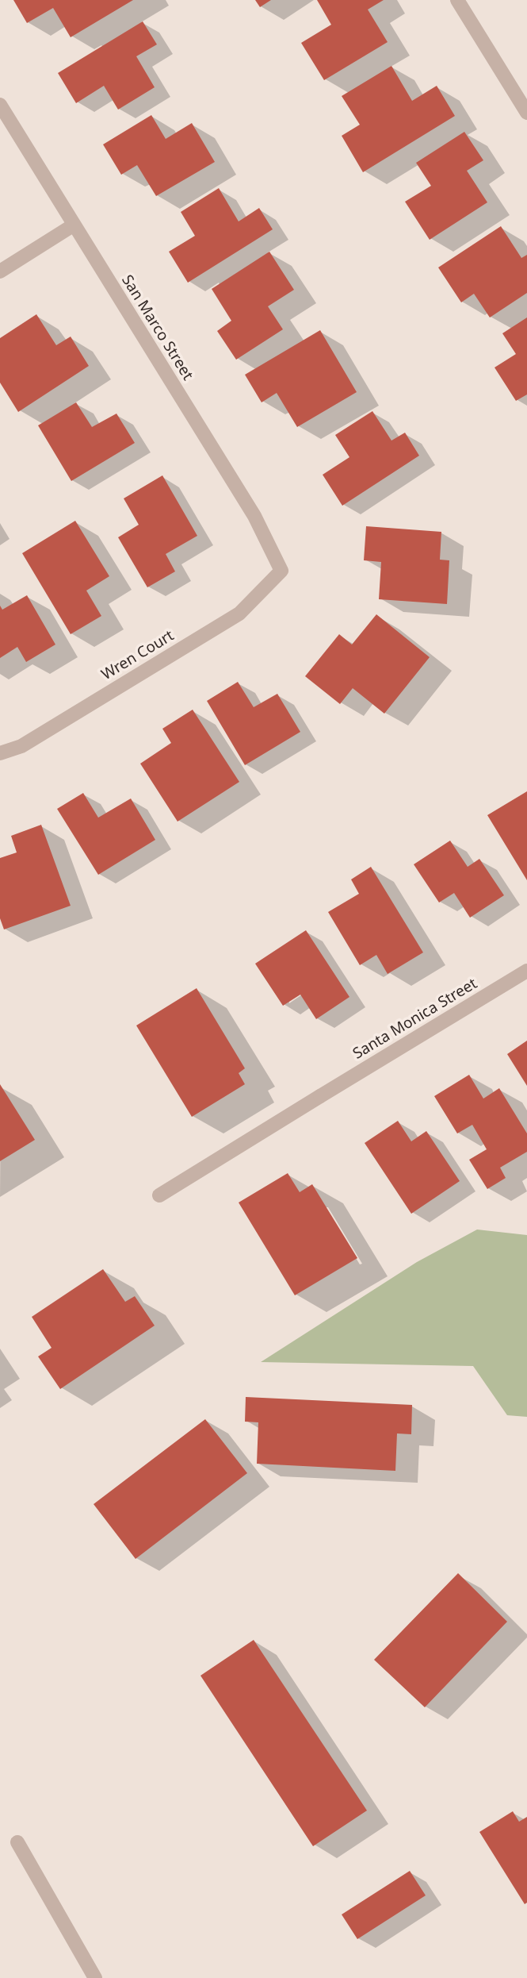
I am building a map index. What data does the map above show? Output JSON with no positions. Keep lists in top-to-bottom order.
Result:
{
  "streets": {
    "street": ["San Marco Street", "Wren Court", "Santa Monica Street"]
  },
  "crossings": [
    ["San Marco Street", "Wren Court"]
  ]
}
